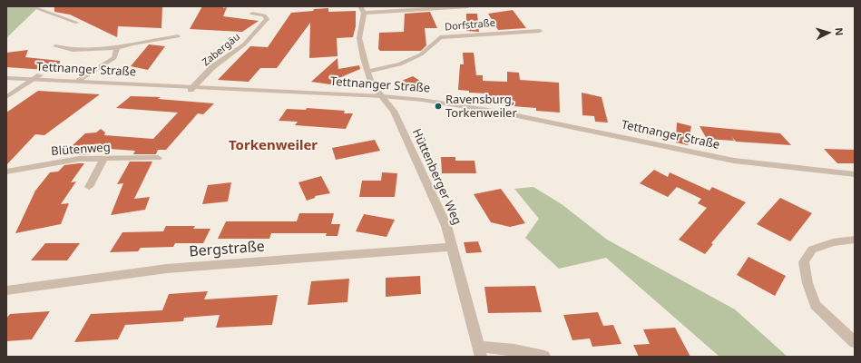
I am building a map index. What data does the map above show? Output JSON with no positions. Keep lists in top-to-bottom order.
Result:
{
  "streets": {
    "street": [
      "Dorfstraße",
      "Zabergäu",
      "Tettnanger Straße",
      "Blütenweg",
      "Hüttenberger Weg",
      "Bergstraße"
    ]
  },
  "crossings": [
    ["Zabergäu", "Tettnanger Straße"],
    ["Tettnanger Straße", "Hüttenberger Weg"],
    ["Hüttenberger Weg", "Bergstraße"]
  ],
  "districts": ["Torkenweiler"],
  "places": ["Ravensburg, Torkenweiler"],
  "north": "right"
}
